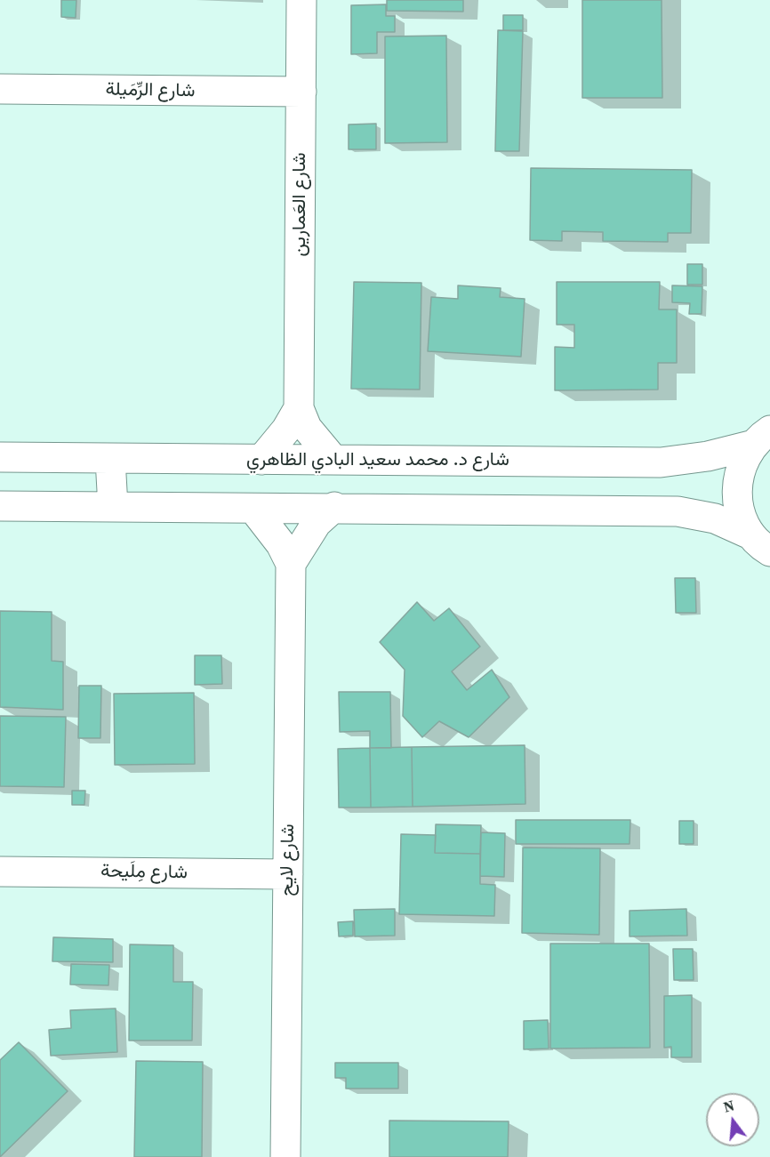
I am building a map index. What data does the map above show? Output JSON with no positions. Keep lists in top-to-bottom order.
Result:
{
  "streets": {
    "street": [
      "شارع الرِّمَيلة",
      "شارع العَمارين",
      "شارع د. محمد سعيد البادي الظاهري",
      "شارع لايح",
      "شارع مِلَيحة"
    ]
  },
  "crossings": [
    ["شارع الرِّمَيلة", "شارع العَمارين"],
    ["شارع العَمارين", "شارع د. محمد سعيد البادي الظاهري"],
    ["شارع لايح", "شارع مِلَيحة"]
  ],
  "north": "top"
}
